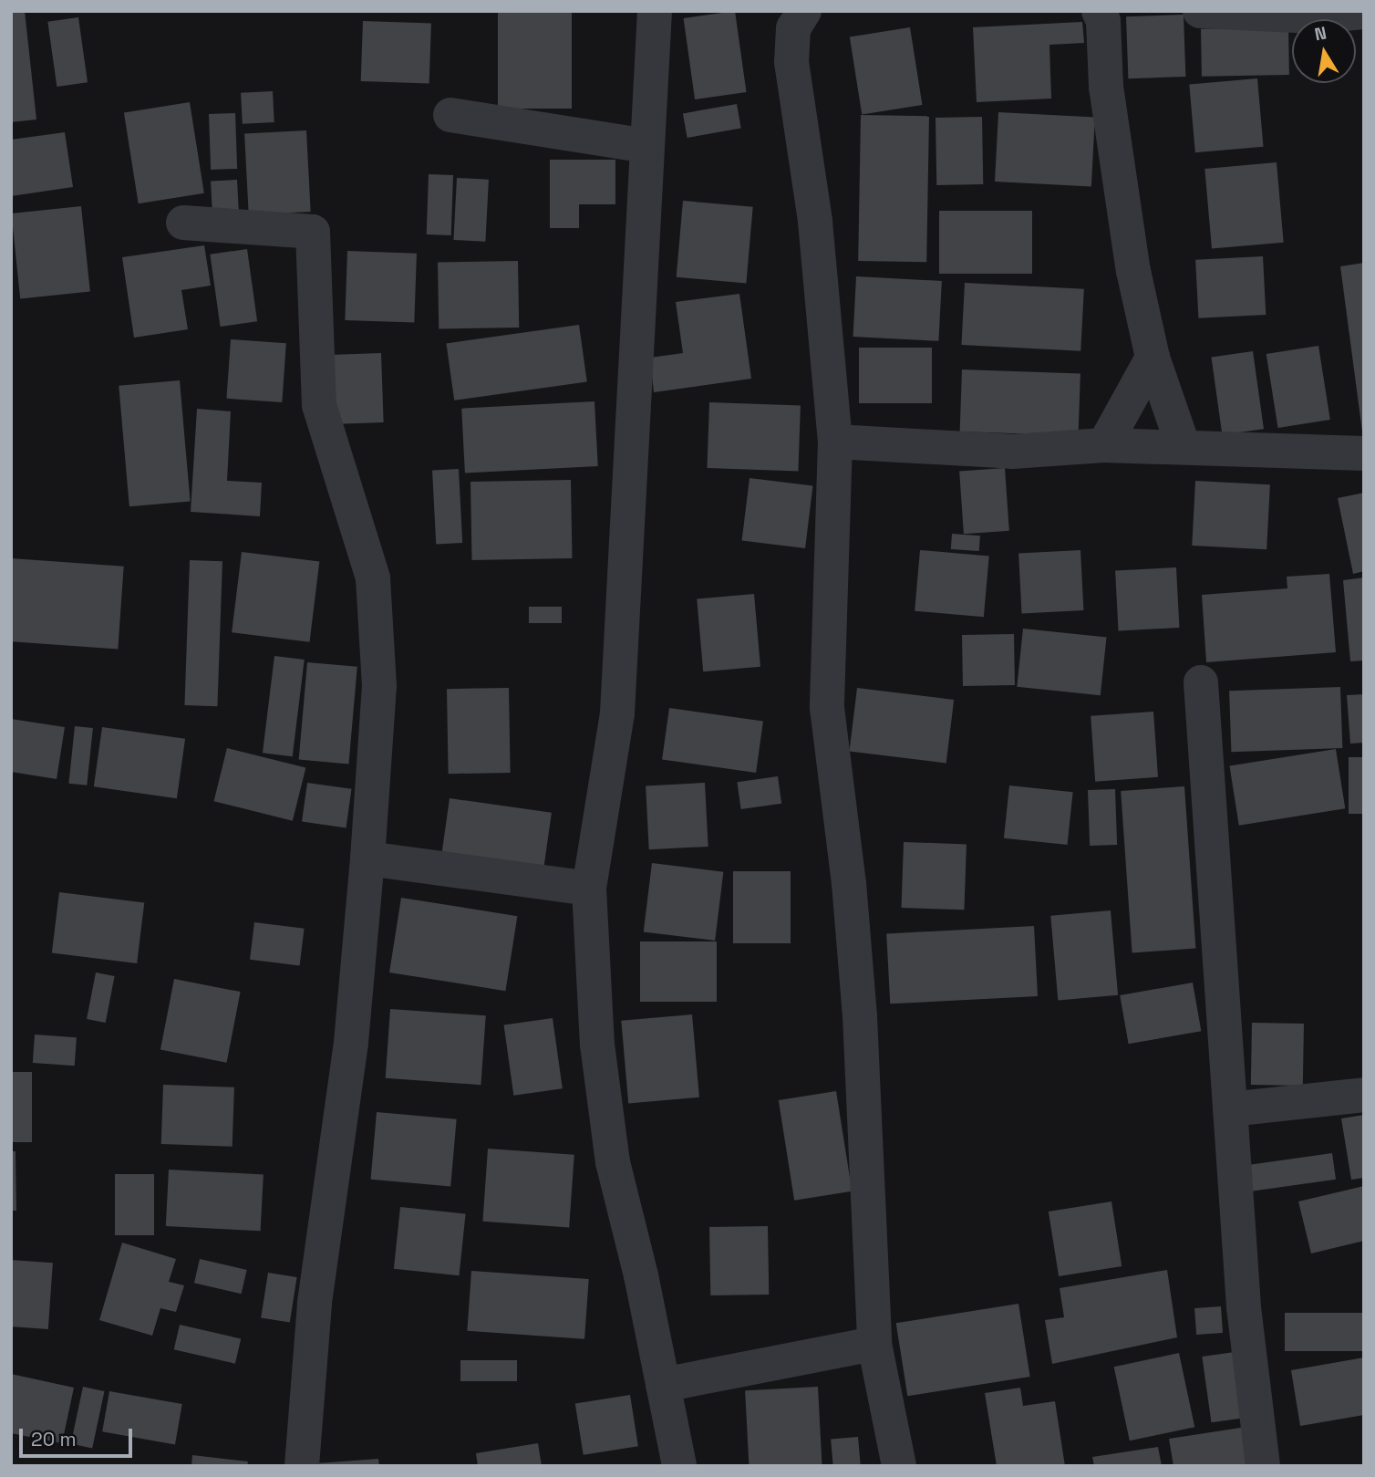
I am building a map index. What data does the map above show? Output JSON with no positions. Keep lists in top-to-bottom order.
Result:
{
  "scale_bar": "20 m",
  "north": "top"
}
